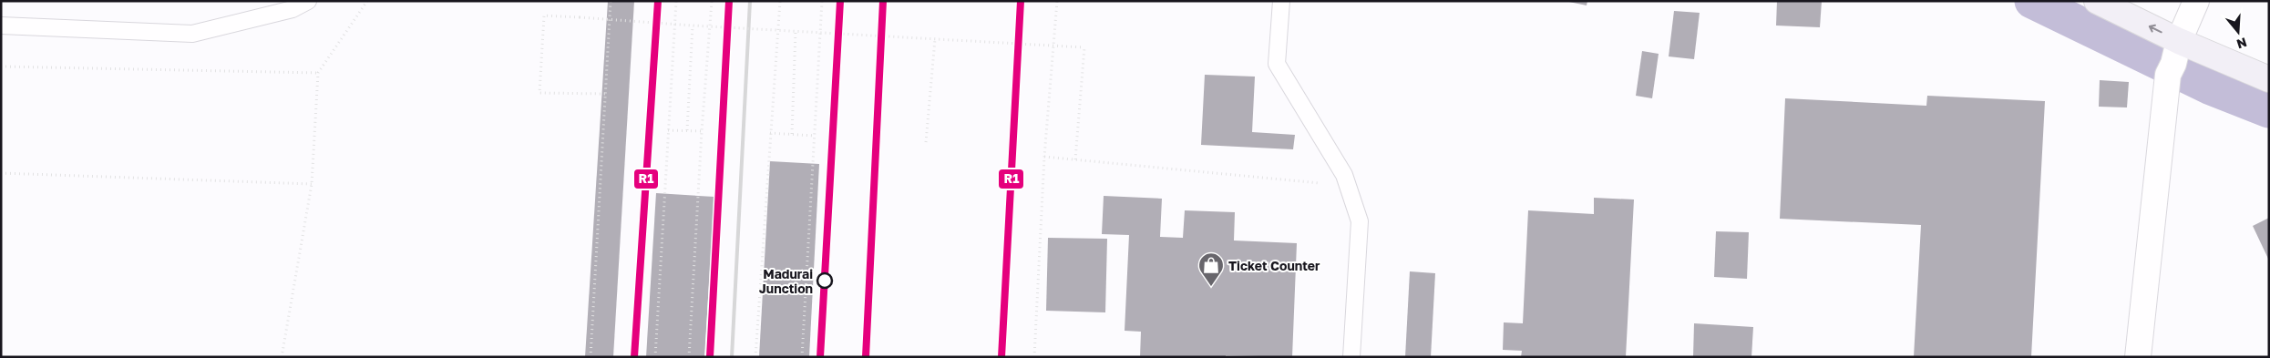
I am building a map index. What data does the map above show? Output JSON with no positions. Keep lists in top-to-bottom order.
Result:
{
  "places": {
    "other": ["Madurai Junction"],
    "shop": ["Ticket Counter"]
  },
  "lines": ["transit line R1"],
  "north": "bottom"
}
